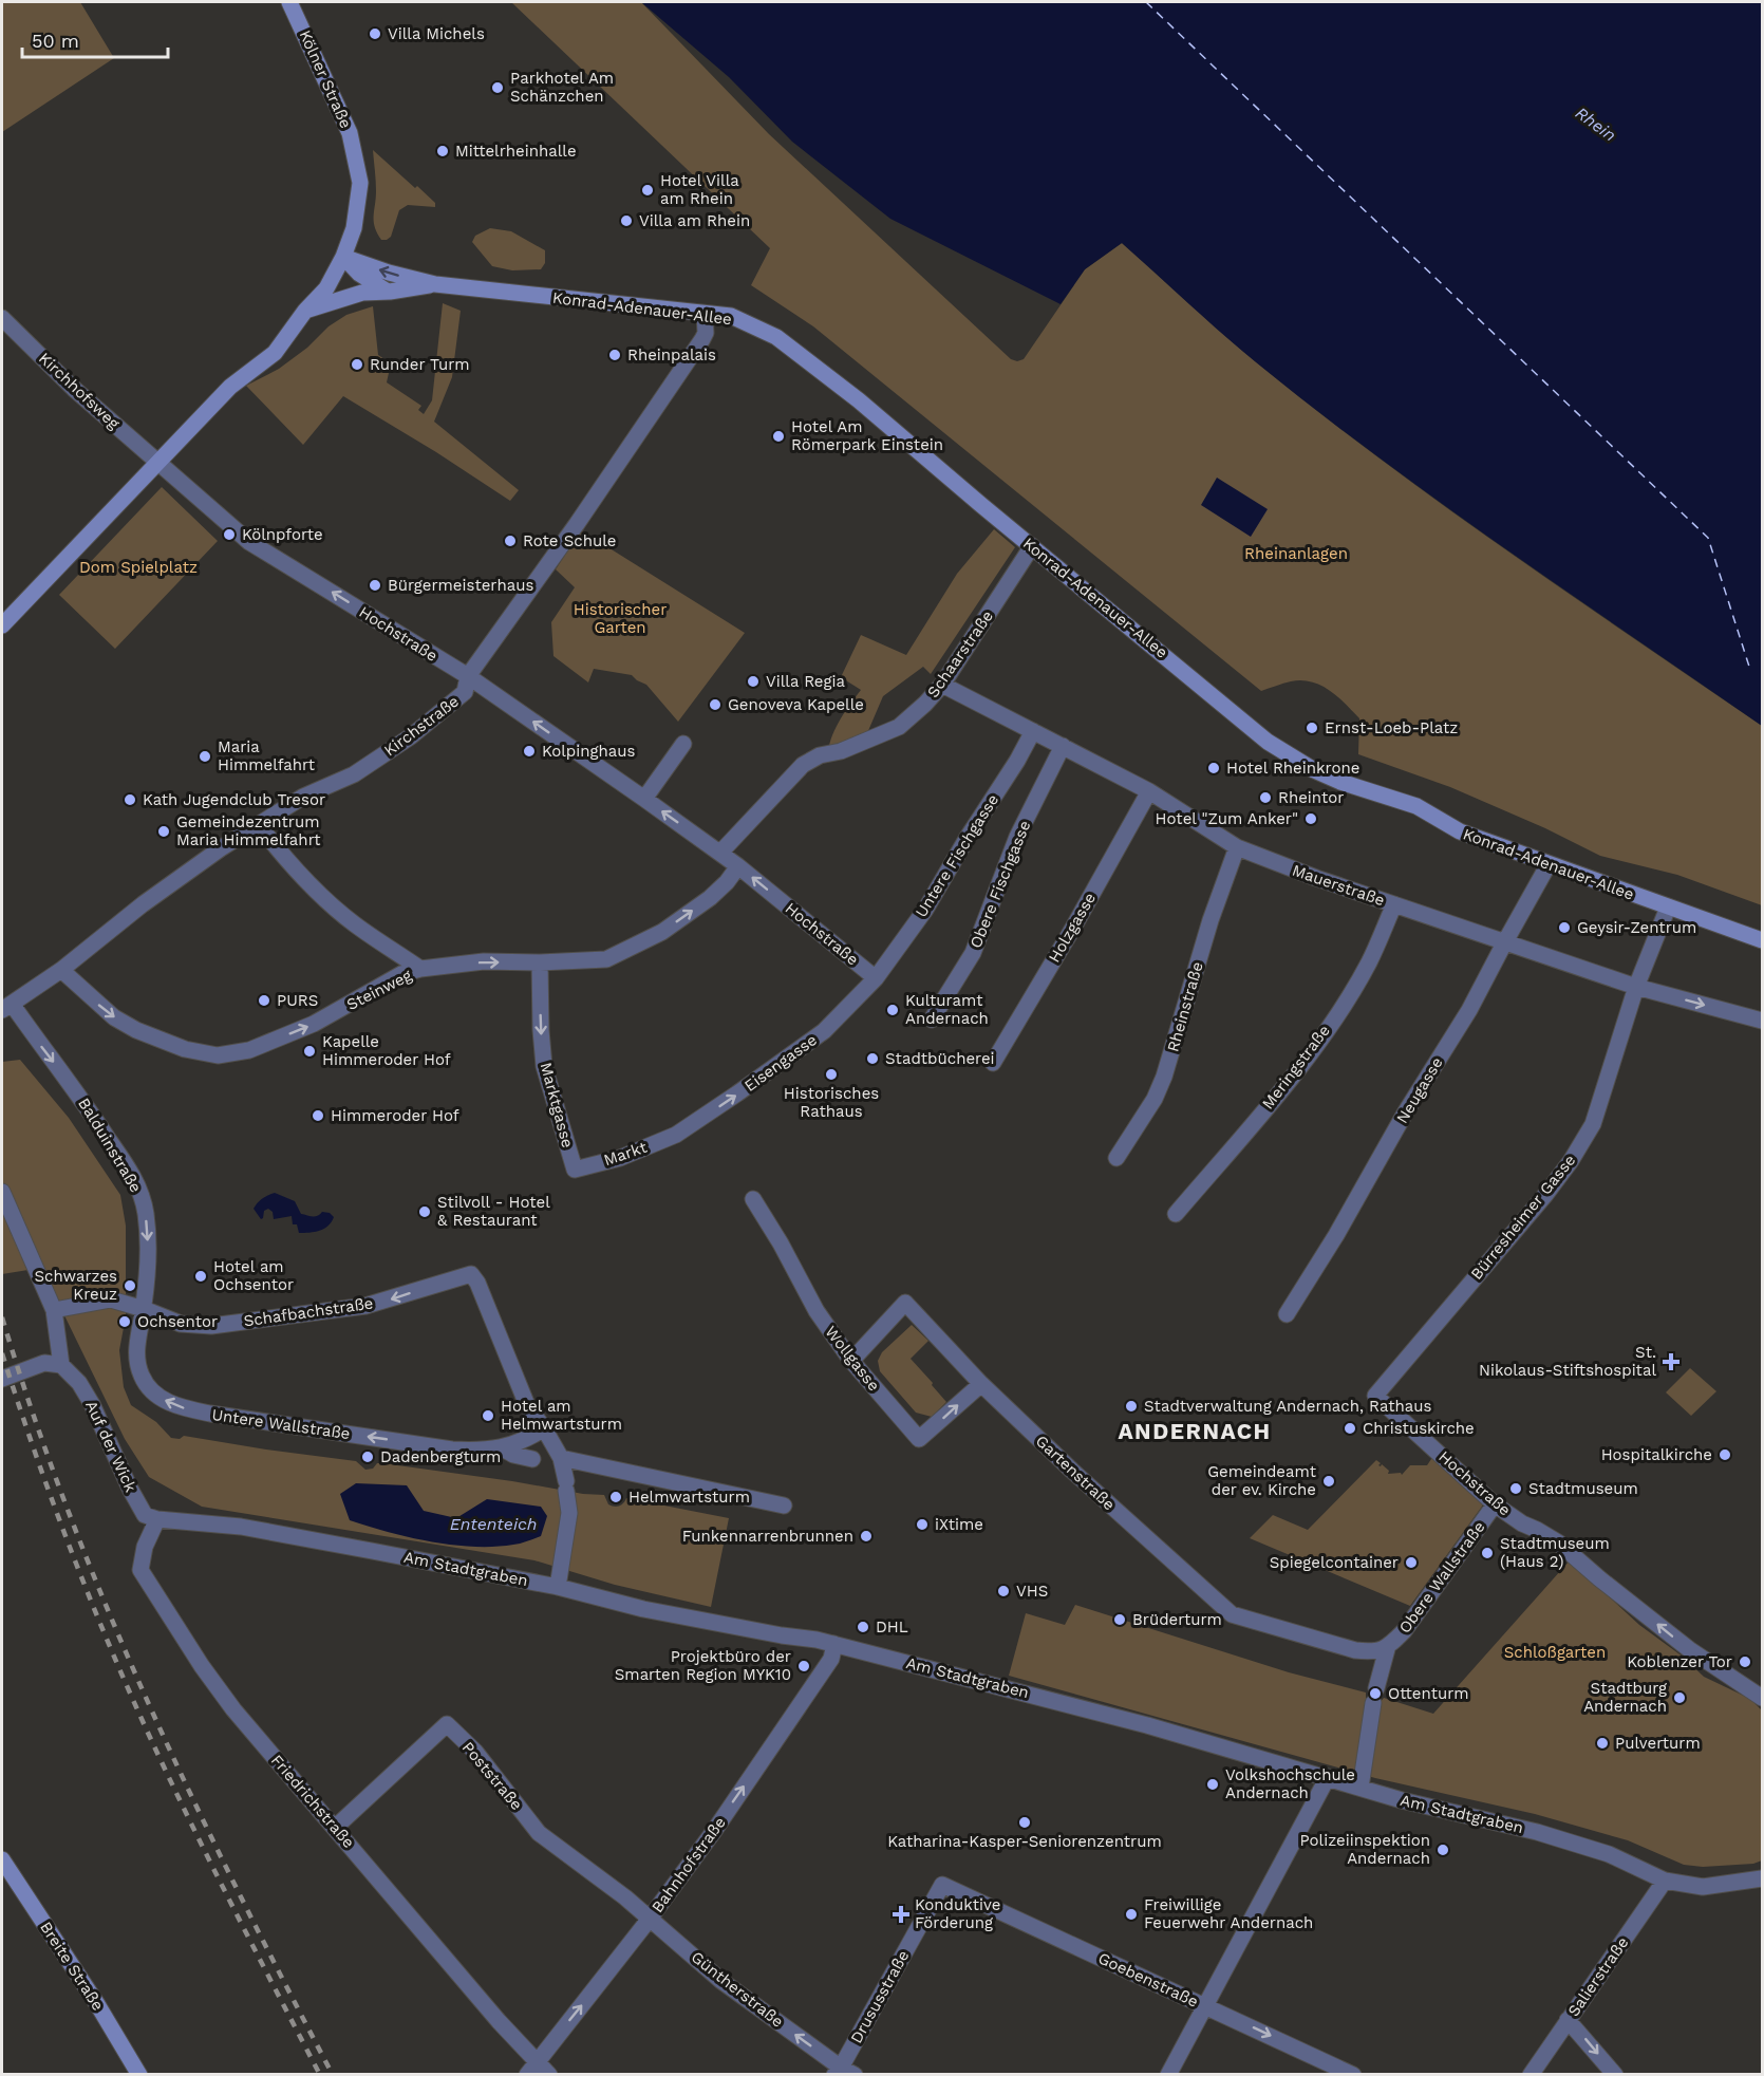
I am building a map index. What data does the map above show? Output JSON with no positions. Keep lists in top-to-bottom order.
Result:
{
  "streets": {
    "street": [
      "Kölner Straße",
      "Konrad-Adenauer-Allee",
      "Kirchhofsweg",
      "Hochstraße",
      "Schaarstraße",
      "Kirchstraße",
      "Untere Fischgasse",
      "Obere Fischgasse",
      "Mauerstraße",
      "Holzgasse",
      "Steinweg",
      "Rheinstraße",
      "Eisengasse",
      "Meringstraße",
      "Neugasse",
      "Marktgasse",
      "Balduinstraße",
      "Markt",
      "Bürresheimer Gasse",
      "Schafbachstraße",
      "Wollgasse",
      "Untere Wallstraße",
      "Auf der Wick",
      "Gartenstraße",
      "Am Stadtgraben",
      "Obere Wallstraße",
      "Poststraße",
      "Friedrichstraße",
      "Bahnhofstraße",
      "Breite Straße",
      "Salierstraße",
      "Goebenstraße",
      "Güntherstraße",
      "Drususstraße"
    ]
  },
  "crossings": [
    ["Kölner Straße", "Kirchhofsweg"],
    ["Kölner Straße", "Hochstraße"],
    ["Konrad-Adenauer-Allee", "Schaarstraße"],
    ["Konrad-Adenauer-Allee", "Kirchstraße"],
    ["Konrad-Adenauer-Allee", "Neugasse"],
    ["Konrad-Adenauer-Allee", "Bürresheimer Gasse"],
    ["Kirchhofsweg", "Hochstraße"],
    ["Hochstraße", "Schaarstraße"],
    ["Hochstraße", "Kirchstraße"],
    ["Hochstraße", "Untere Fischgasse"],
    ["Hochstraße", "Steinweg"],
    ["Hochstraße", "Eisengasse"],
    ["Hochstraße", "Bürresheimer Gasse"],
    ["Hochstraße", "Obere Wallstraße"],
    ["Schaarstraße", "Mauerstraße"],
    ["Kirchstraße", "Steinweg"],
    ["Kirchstraße", "Balduinstraße"],
    ["Untere Fischgasse", "Mauerstraße"],
    ["Untere Fischgasse", "Eisengasse"],
    ["Obere Fischgasse", "Mauerstraße"],
    ["Mauerstraße", "Holzgasse"],
    ["Mauerstraße", "Rheinstraße"],
    ["Mauerstraße", "Meringstraße"],
    ["Mauerstraße", "Neugasse"],
    ["Mauerstraße", "Bürresheimer Gasse"],
    ["Steinweg", "Marktgasse"],
    ["Eisengasse", "Markt"],
    ["Marktgasse", "Markt"],
    ["Balduinstraße", "Schafbachstraße"],
    ["Balduinstraße", "Untere Wallstraße"],
    ["Schafbachstraße", "Untere Wallstraße"],
    ["Wollgasse", "Gartenstraße"],
    ["Auf der Wick", "Am Stadtgraben"],
    ["Auf der Wick", "Friedrichstraße"],
    ["Gartenstraße", "Obere Wallstraße"],
    ["Am Stadtgraben", "Obere Wallstraße"],
    ["Am Stadtgraben", "Friedrichstraße"],
    ["Am Stadtgraben", "Bahnhofstraße"],
    ["Am Stadtgraben", "Salierstraße"],
    ["Poststraße", "Friedrichstraße"],
    ["Poststraße", "Güntherstraße"],
    ["Friedrichstraße", "Bahnhofstraße"],
    ["Bahnhofstraße", "Güntherstraße"],
    ["Goebenstraße", "Drususstraße"],
    ["Güntherstraße", "Drususstraße"]
  ],
  "one_way": [
    "Hochstraße",
    "Steinweg",
    "Eisengasse",
    "Marktgasse",
    "Schafbachstraße",
    "Untere Wallstraße",
    "Bahnhofstraße",
    "Goebenstraße",
    "Güntherstraße"
  ],
  "districts": ["ANDERNACH"],
  "water": ["Rhein", "Ententeich"],
  "parks": [
    "Rheinanlagen",
    "Dom Spielplatz",
    "Historischer Garten",
    "Schloßgarten"
  ],
  "places": {
    "other": [
      "Villa Michels",
      "Parkhotel Am Schänzchen",
      "Mittelrheinhalle",
      "Hotel Villa am Rhein",
      "Villa am Rhein",
      "Rheinpalais",
      "Runder Turm",
      "Hotel Am Römerpark Einstein",
      "Kölnpforte",
      "Rote Schule",
      "Bürgermeisterhaus",
      "Villa Regia",
      "Genoveva Kapelle",
      "Ernst-Loeb-Platz",
      "Kolpinghaus",
      "Maria Himmelfahrt",
      "Hotel Rheinkrone",
      "Rheintor",
      "Kath Jugendclub Tresor",
      "Hotel \"Zum Anker\"",
      "Gemeindezentrum Maria Himmelfahrt",
      "Geysir-Zentrum",
      "PURS",
      "Kulturamt Andernach",
      "Kapelle Himmeroder Hof",
      "Stadtbücherei",
      "Historisches Rathaus",
      "Himmeroder Hof",
      "Stilvoll - Hotel & Restaurant",
      "Hotel am Ochsentor",
      "Schwarzes Kreuz",
      "Ochsentor",
      "Stadtverwaltung Andernach, Rathaus",
      "Hotel am Helmwartsturm",
      "Christuskirche",
      "Hospitalkirche",
      "Dadenbergturm",
      "Gemeindeamt der ev. Kirche",
      "Stadtmuseum",
      "Helmwartsturm",
      "iXtime",
      "Funkennarrenbrunnen",
      "Stadtmuseum (Haus 2)",
      "Spiegelcontainer",
      "VHS",
      "Brüderturm",
      "DHL",
      "Koblenzer Tor",
      "Projektbüro der Smarten Region MYK10",
      "Ottenturm",
      "Stadtburg Andernach",
      "Pulverturm",
      "Volkshochschule Andernach",
      "Katharina-Kasper-Seniorenzentrum",
      "Polizeiinspektion Andernach",
      "Freiwillige Feuerwehr Andernach"
    ],
    "health": ["St. Nikolaus-Stiftshospital", "Konduktive Förderung"]
  },
  "scale_bar": "50 m"
}
